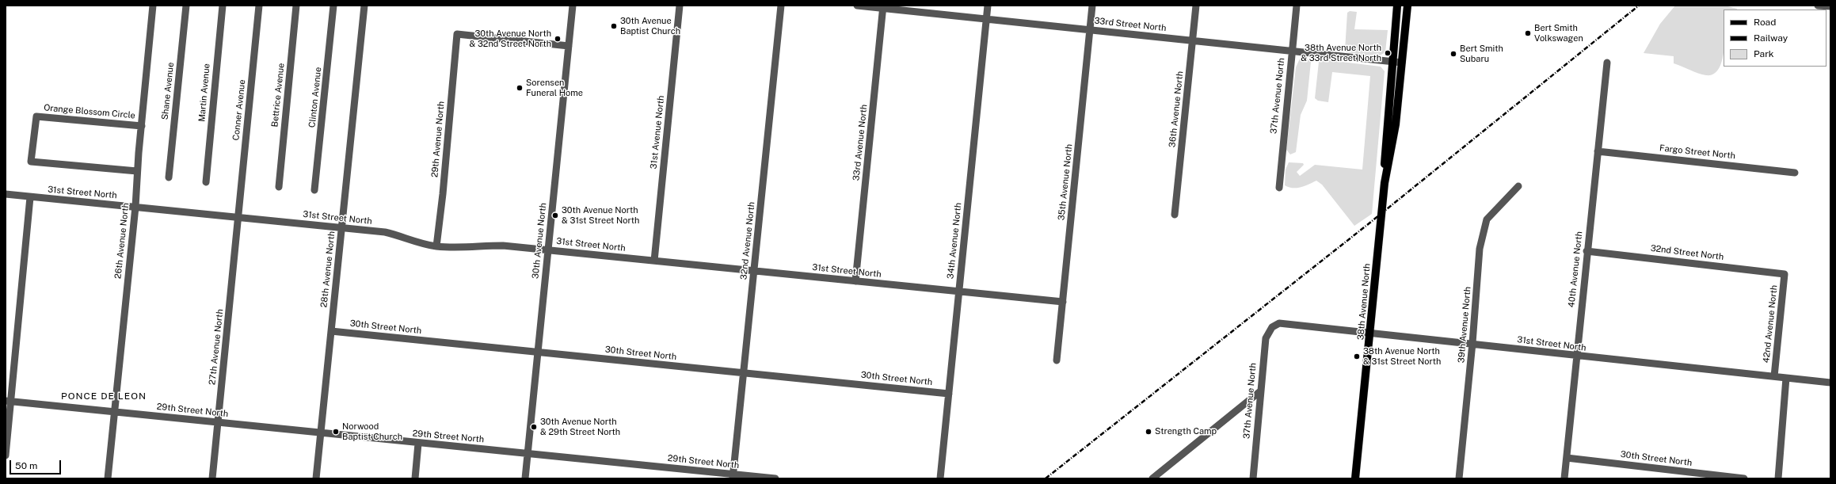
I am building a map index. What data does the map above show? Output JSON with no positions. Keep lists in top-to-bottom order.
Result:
{
  "streets": {
    "main road": ["38th Avenue North"],
    "street": [
      "33rd Street North",
      "Shane Avenue",
      "Martin Avenue",
      "Bettrice Avenue",
      "37th Avenue North",
      "Clinton Avenue",
      "36th Avenue North",
      "Conner Avenue",
      "Orange Blossom Circle",
      "31st Avenue North",
      "29th Avenue North",
      "33rd Avenue North",
      "Fargo Street North",
      "35th Avenue North",
      "31st Street North",
      "26th Avenue North",
      "30th Avenue North",
      "32nd Avenue North",
      "34th Avenue North",
      "32nd Street North",
      "28th Avenue North",
      "40th Avenue North",
      "42nd Avenue North",
      "39th Avenue North",
      "30th Street North",
      "27th Avenue North",
      "29th Street North"
    ]
  },
  "crossings": [
    ["33rd Street North", "37th Avenue North"],
    ["33rd Street North", "36th Avenue North"],
    ["33rd Street North", "33rd Avenue North"],
    ["33rd Street North", "35th Avenue North"],
    ["33rd Street North", "34th Avenue North"],
    ["33rd Street North", "38th Avenue North"],
    ["37th Avenue North", "31st Street North"],
    ["Conner Avenue", "31st Street North"],
    ["Conner Avenue", "27th Avenue North"],
    ["Orange Blossom Circle", "26th Avenue North"],
    ["31st Avenue North", "31st Street North"],
    ["29th Avenue North", "31st Street North"],
    ["29th Avenue North", "30th Avenue North"],
    ["33rd Avenue North", "31st Street North"],
    ["Fargo Street North", "40th Avenue North"],
    ["35th Avenue North", "31st Street North"],
    ["31st Street North", "26th Avenue North"],
    ["31st Street North", "30th Avenue North"],
    ["31st Street North", "32nd Avenue North"],
    ["31st Street North", "34th Avenue North"],
    ["31st Street North", "28th Avenue North"],
    ["31st Street North", "40th Avenue North"],
    ["31st Street North", "38th Avenue North"],
    ["31st Street North", "42nd Avenue North"],
    ["31st Street North", "39th Avenue North"],
    ["31st Street North", "27th Avenue North"],
    ["26th Avenue North", "29th Street North"],
    ["30th Avenue North", "30th Street North"],
    ["30th Avenue North", "29th Street North"],
    ["32nd Avenue North", "30th Street North"],
    ["32nd Avenue North", "29th Street North"],
    ["34th Avenue North", "30th Street North"],
    ["32nd Street North", "40th Avenue North"],
    ["32nd Street North", "42nd Avenue North"],
    ["28th Avenue North", "30th Street North"],
    ["28th Avenue North", "29th Street North"],
    ["40th Avenue North", "30th Street North"],
    ["27th Avenue North", "29th Street North"]
  ],
  "districts": ["PONCE DE LEON"],
  "places": [
    "30th Avenue Baptist Church",
    "Bert Smith Volkswagen",
    "30th Avenue North & 32nd Street North",
    "38th Avenue North & 33rd Street North",
    "Bert Smith Subaru",
    "Sorensen Funeral Home",
    "30th Avenue North & 31st Street North",
    "38th Avenue North & 31st Street North",
    "30th Avenue North & 29th Street North",
    "Norwood Baptist Church",
    "Strength Camp"
  ],
  "legend": ["Road", "Railway", "Park"],
  "scale_bar": "50 m"
}
